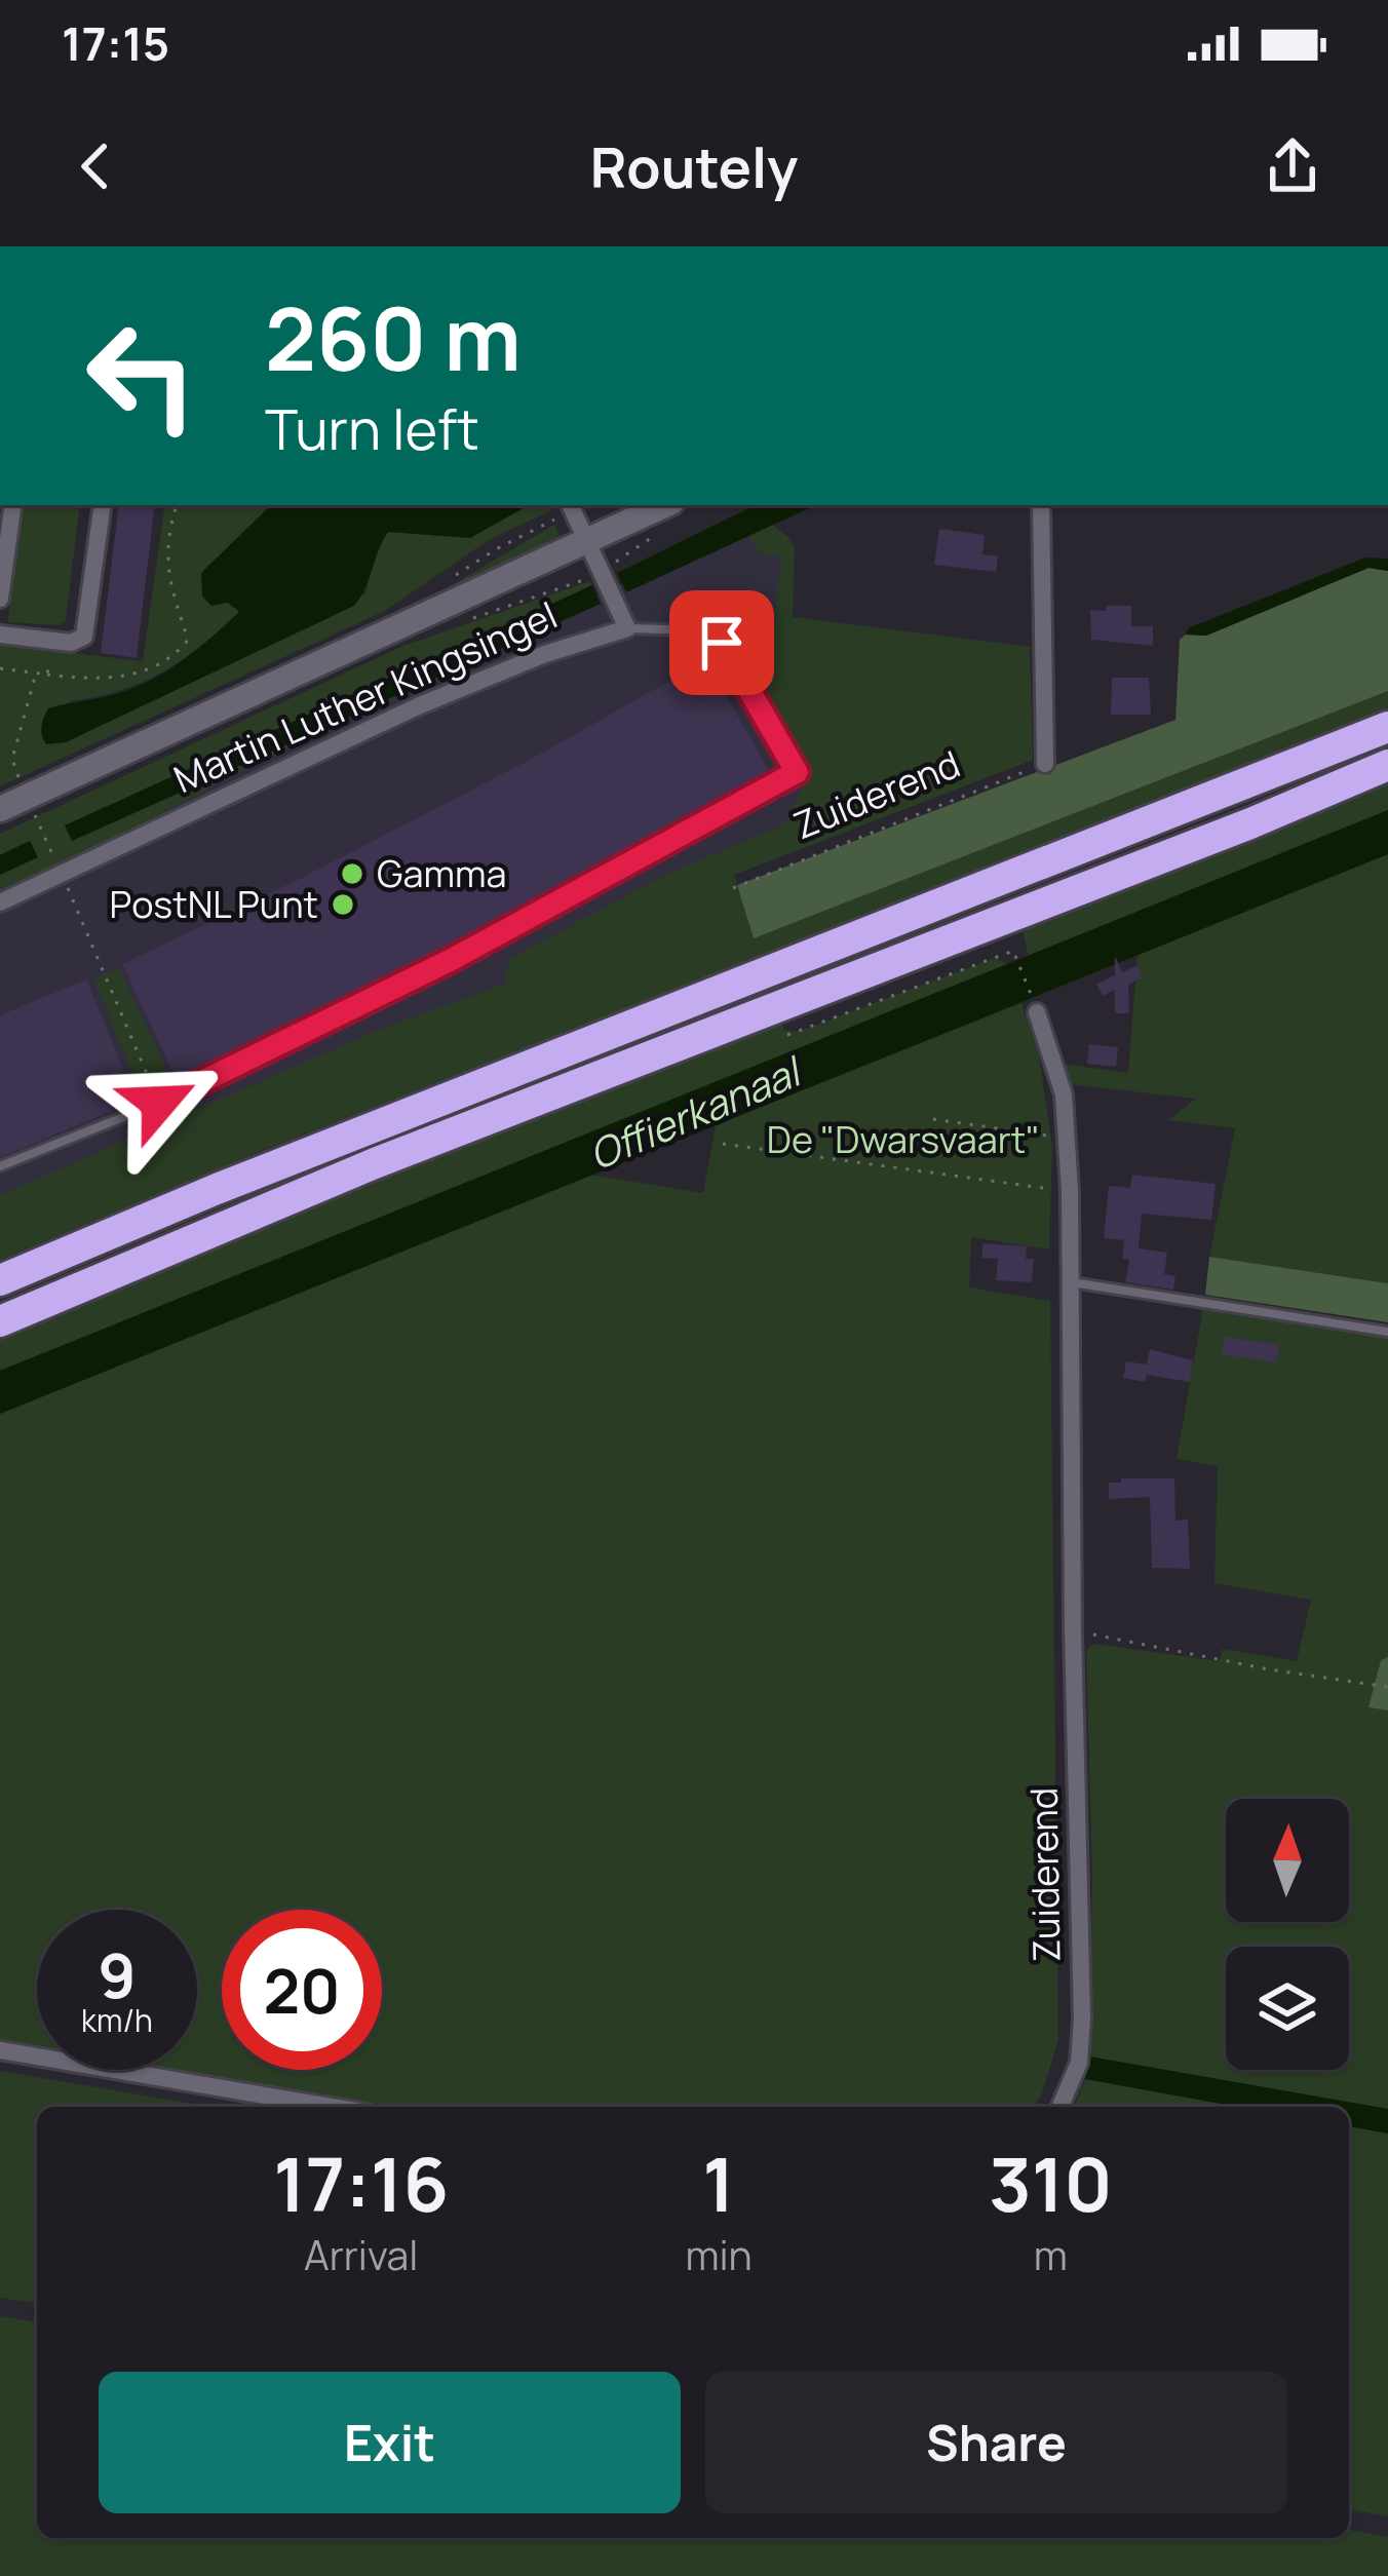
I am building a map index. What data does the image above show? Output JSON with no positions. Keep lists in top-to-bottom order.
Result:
{
  "streets": {
    "street": ["Martin Luther Kingsingel", "Zuiderend"]
  },
  "water": ["Offierkanaal"],
  "parks": ["De \"Dwarsvaart\""],
  "places": ["Gamma", "PostNL Punt"],
  "north": "top",
  "page": {
    "status": "17:15",
    "header": "Routely",
    "turn": ["260 m", "Turn left"],
    "speed": "9 km/h",
    "limit": "20",
    "eta": [
      "17:16",
      "Arrival",
      "1",
      "min",
      "310",
      "m"
    ],
    "buttons": ["Exit", "Share"]
  }
}
